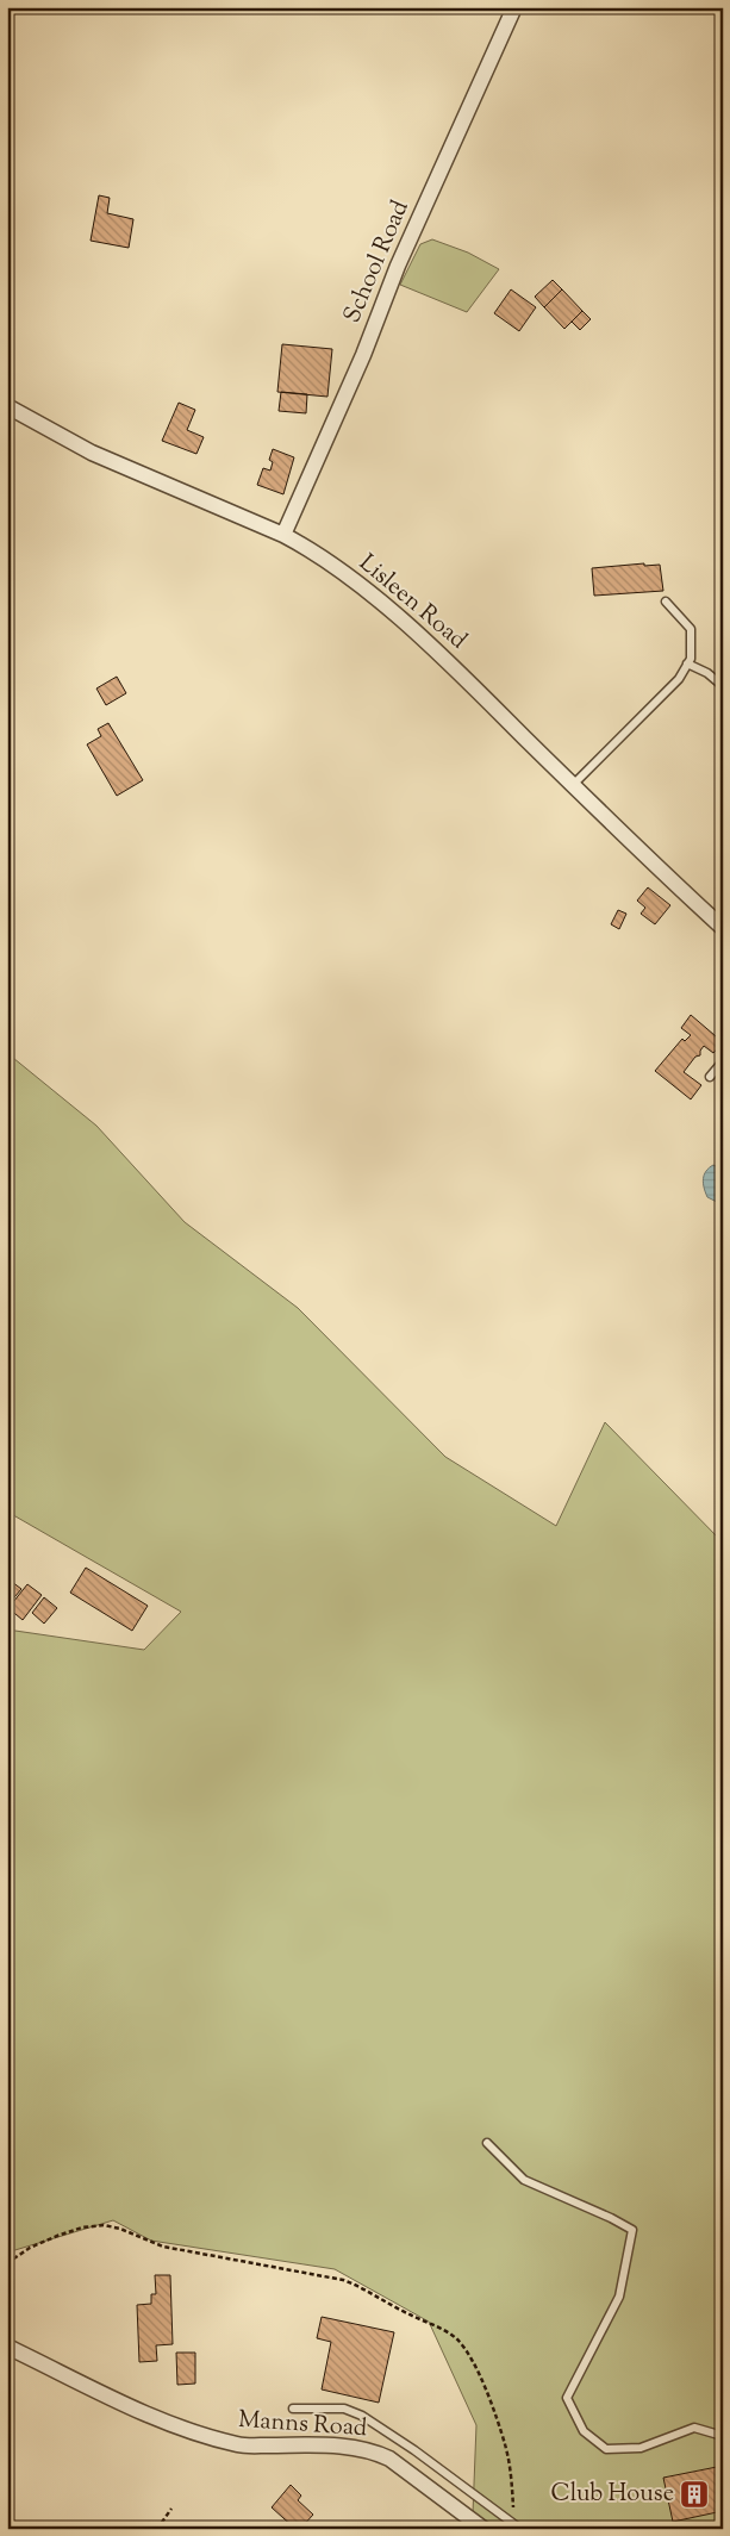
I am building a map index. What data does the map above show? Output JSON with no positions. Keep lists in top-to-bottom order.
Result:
{
  "streets": {
    "street": ["School Road", "Lisleen Road", "Manns Road"]
  },
  "crossings": [
    ["School Road", "Lisleen Road"]
  ],
  "places": {
    "building": ["Club House"]
  }
}
